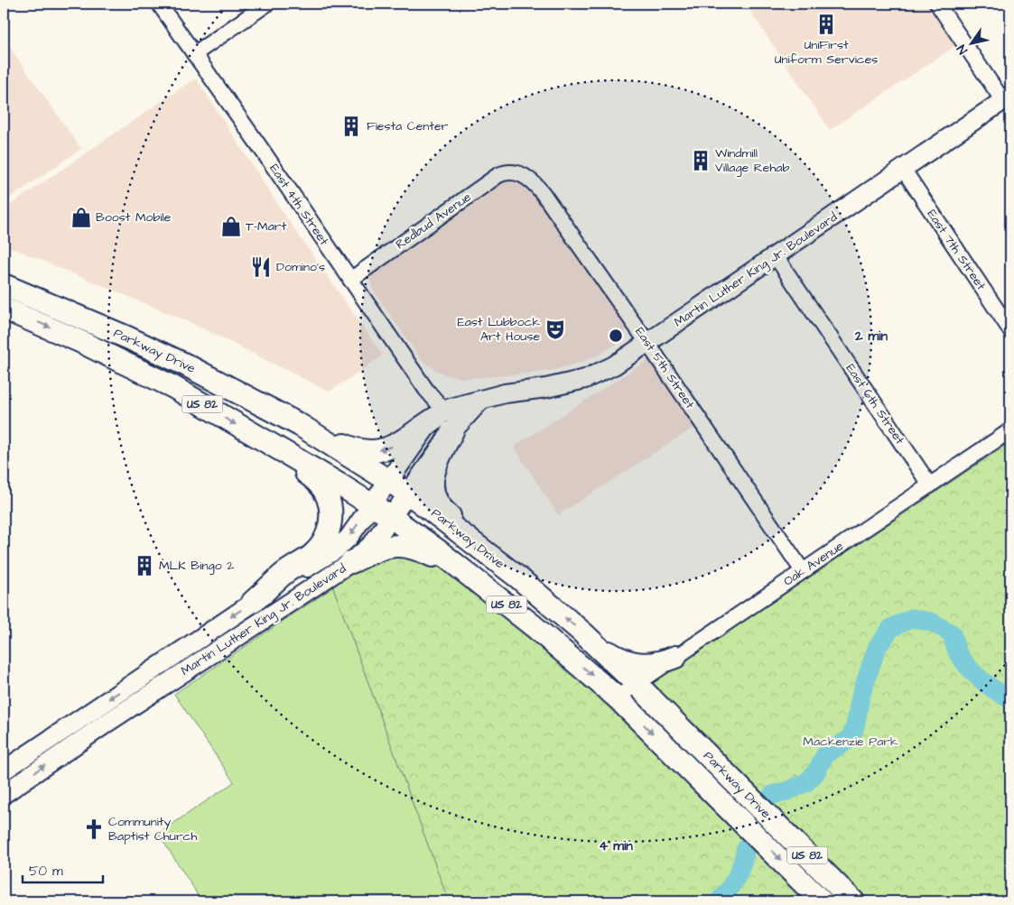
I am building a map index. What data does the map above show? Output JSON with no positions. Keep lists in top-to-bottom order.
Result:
{
  "streets": {
    "highway": ["Parkway Drive", "US 82"],
    "main road": ["Martin Luther King Jr. Boulevard"],
    "street": [
      "East 4th Street",
      "Redbud Avenue",
      "East 7th Street",
      "East 5th Street",
      "East 6th Street",
      "Oak Avenue"
    ]
  },
  "crossings": [
    ["East 4th Street", "Redbud Avenue"],
    ["East 4th Street", "Martin Luther King Jr. Boulevard"],
    ["Redbud Avenue", "East 5th Street"],
    ["East 7th Street", "Martin Luther King Jr. Boulevard"],
    ["Martin Luther King Jr. Boulevard", "Parkway Drive"],
    ["Martin Luther King Jr. Boulevard", "East 5th Street"],
    ["Martin Luther King Jr. Boulevard", "East 6th Street"],
    ["Parkway Drive", "Oak Avenue"],
    ["East 5th Street", "Oak Avenue"],
    ["East 6th Street", "Oak Avenue"]
  ],
  "parks": ["Mackenzie Park"],
  "places": {
    "building": [
      "UniFirst Uniform Services",
      "Fiesta Center",
      "Windmill Village Rehab",
      "MLK Bingo 2"
    ],
    "shop": ["Boost Mobile", "T-Mart"],
    "restaurant": ["Domino's"],
    "theatre": ["East Lubbock Art House"],
    "church": ["Community Baptist Church"]
  },
  "scale_bar": "50 m",
  "north": "bottom left",
  "rings": ["2 min", "4 min"]
}
